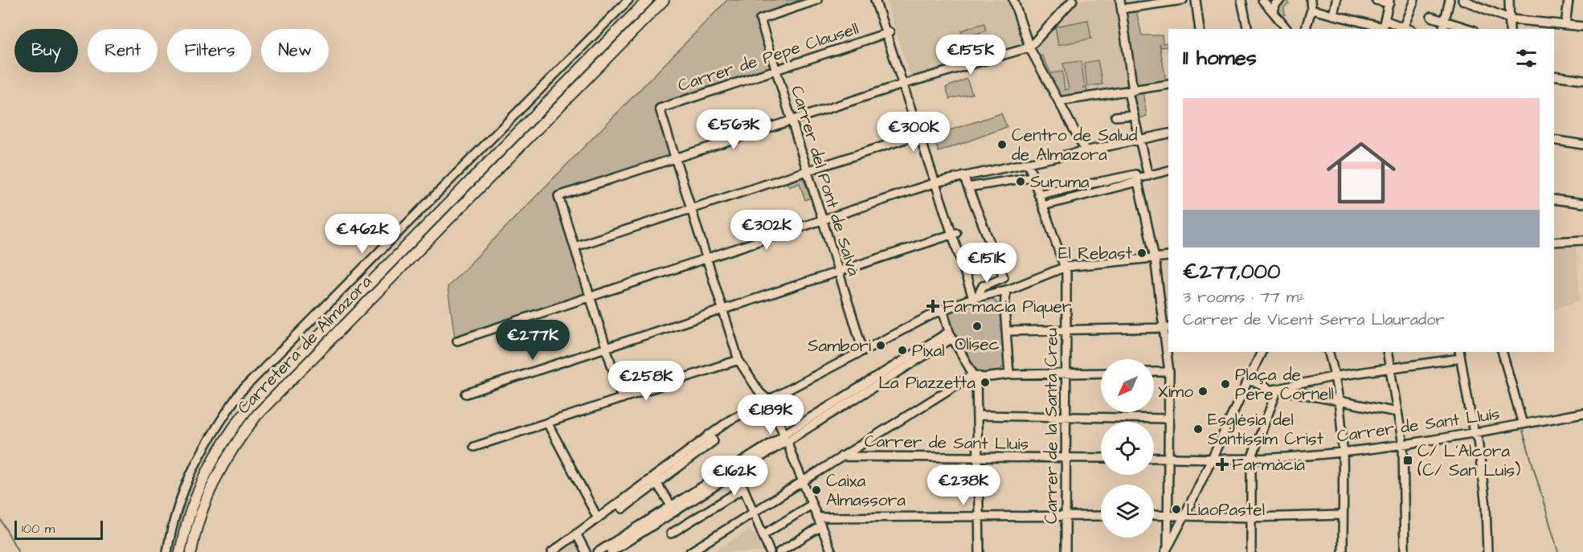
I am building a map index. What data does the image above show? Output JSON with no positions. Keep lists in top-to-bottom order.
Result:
{
  "streets": {
    "main road": ["Carretera de Almazora"],
    "street": [
      "Carrer de Pepe Clausell",
      "Carrer del Pont de Salvà",
      "Carrer de Sant Lluís",
      "Carrer de la Santa Creu"
    ]
  },
  "crossings": [
    ["Carrer de Pepe Clausell", "Carrer del Pont de Salvà"],
    ["Carrer de Sant Lluís", "Carrer de la Santa Creu"]
  ],
  "places": {
    "other": [
      "Centro de Salud de Almazora",
      "Suruma",
      "El Rebast",
      "Olisec",
      "Sambori",
      "Pixal",
      "La Piazzetta",
      "Plaça de Pere Cornell",
      "Ximo",
      "Església del Santíssim Crist",
      "Caixa Almassora",
      "LiaoPastel"
    ],
    "health": ["Farmacia Piquer", "Farmàcia"],
    "transit": ["C/ L'Alcora (C/ San Luis)"]
  },
  "scale_bar": "100 m",
  "north": "bottom left",
  "page": {
    "chip": [
      "Buy",
      "Rent",
      "Filters",
      "New"
    ],
    "heading": "11 homes",
    "price": [
      "€155K",
      "€563K",
      "€300K",
      "€302K",
      "€462K",
      "€151K",
      "€277K",
      "€258K",
      "€189K",
      "€162K",
      "€238K"
    ],
    "list": [
      {
        "name": "€277,000",
        "note": "3 rooms · 77 m² · Carrer de Vicent Serra Llaurador"
      }
    ],
    "scale": "100 m"
  }
}
